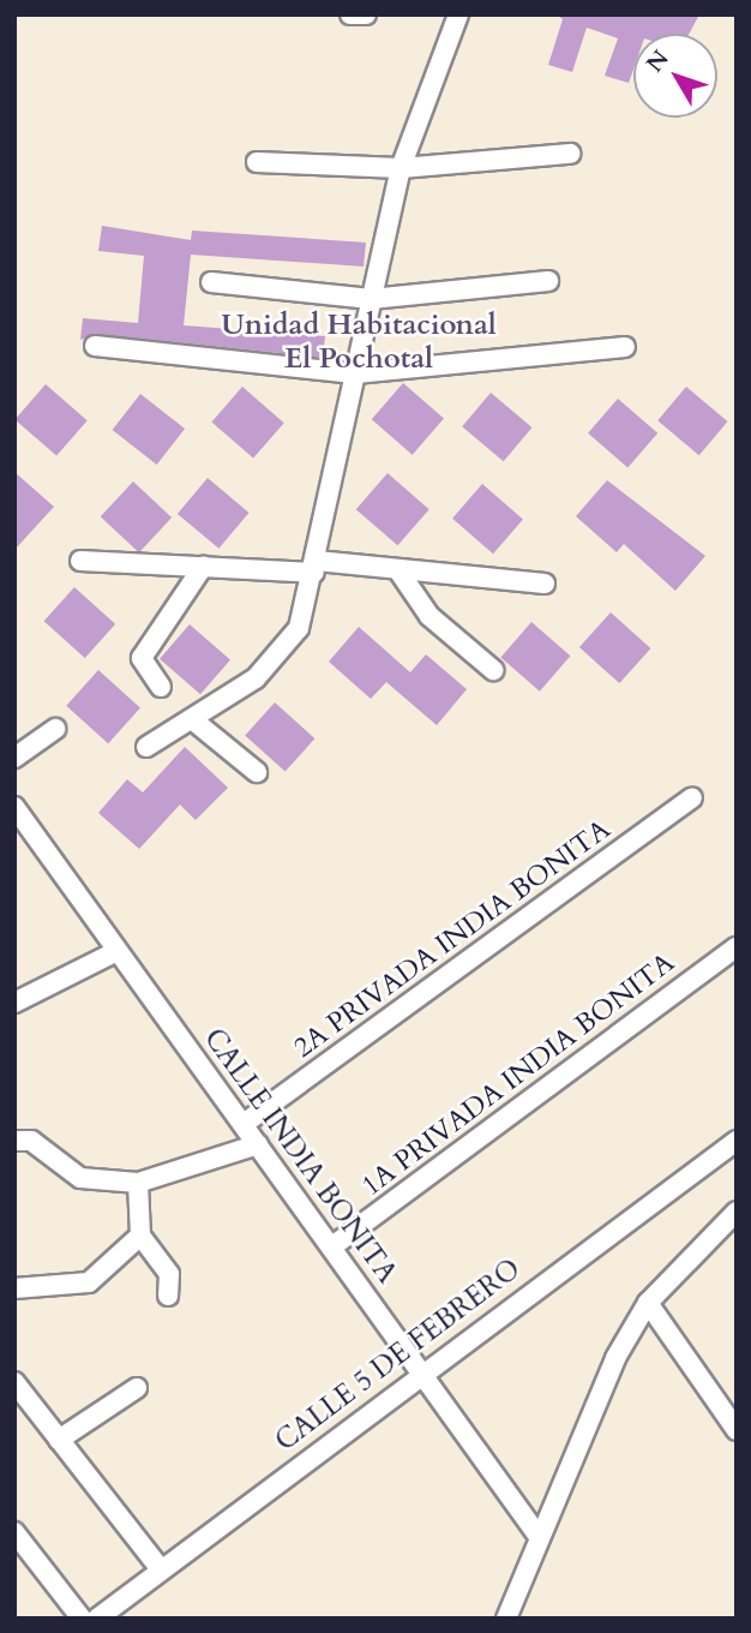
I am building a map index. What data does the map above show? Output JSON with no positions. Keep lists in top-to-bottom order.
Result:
{
  "streets": {
    "street": [
      "2A PRIVADA INDIA BONITA",
      "1A PRIVADA INDIA BONITA",
      "CALLE INDIA BONITA",
      "CALLE 5 DE FEBRERO"
    ]
  },
  "crossings": [
    ["2A PRIVADA INDIA BONITA", "CALLE INDIA BONITA"],
    ["1A PRIVADA INDIA BONITA", "CALLE INDIA BONITA"],
    ["CALLE INDIA BONITA", "CALLE 5 DE FEBRERO"]
  ],
  "districts": ["Unidad Habitacional El Pochotal"],
  "north": "top left"
}
